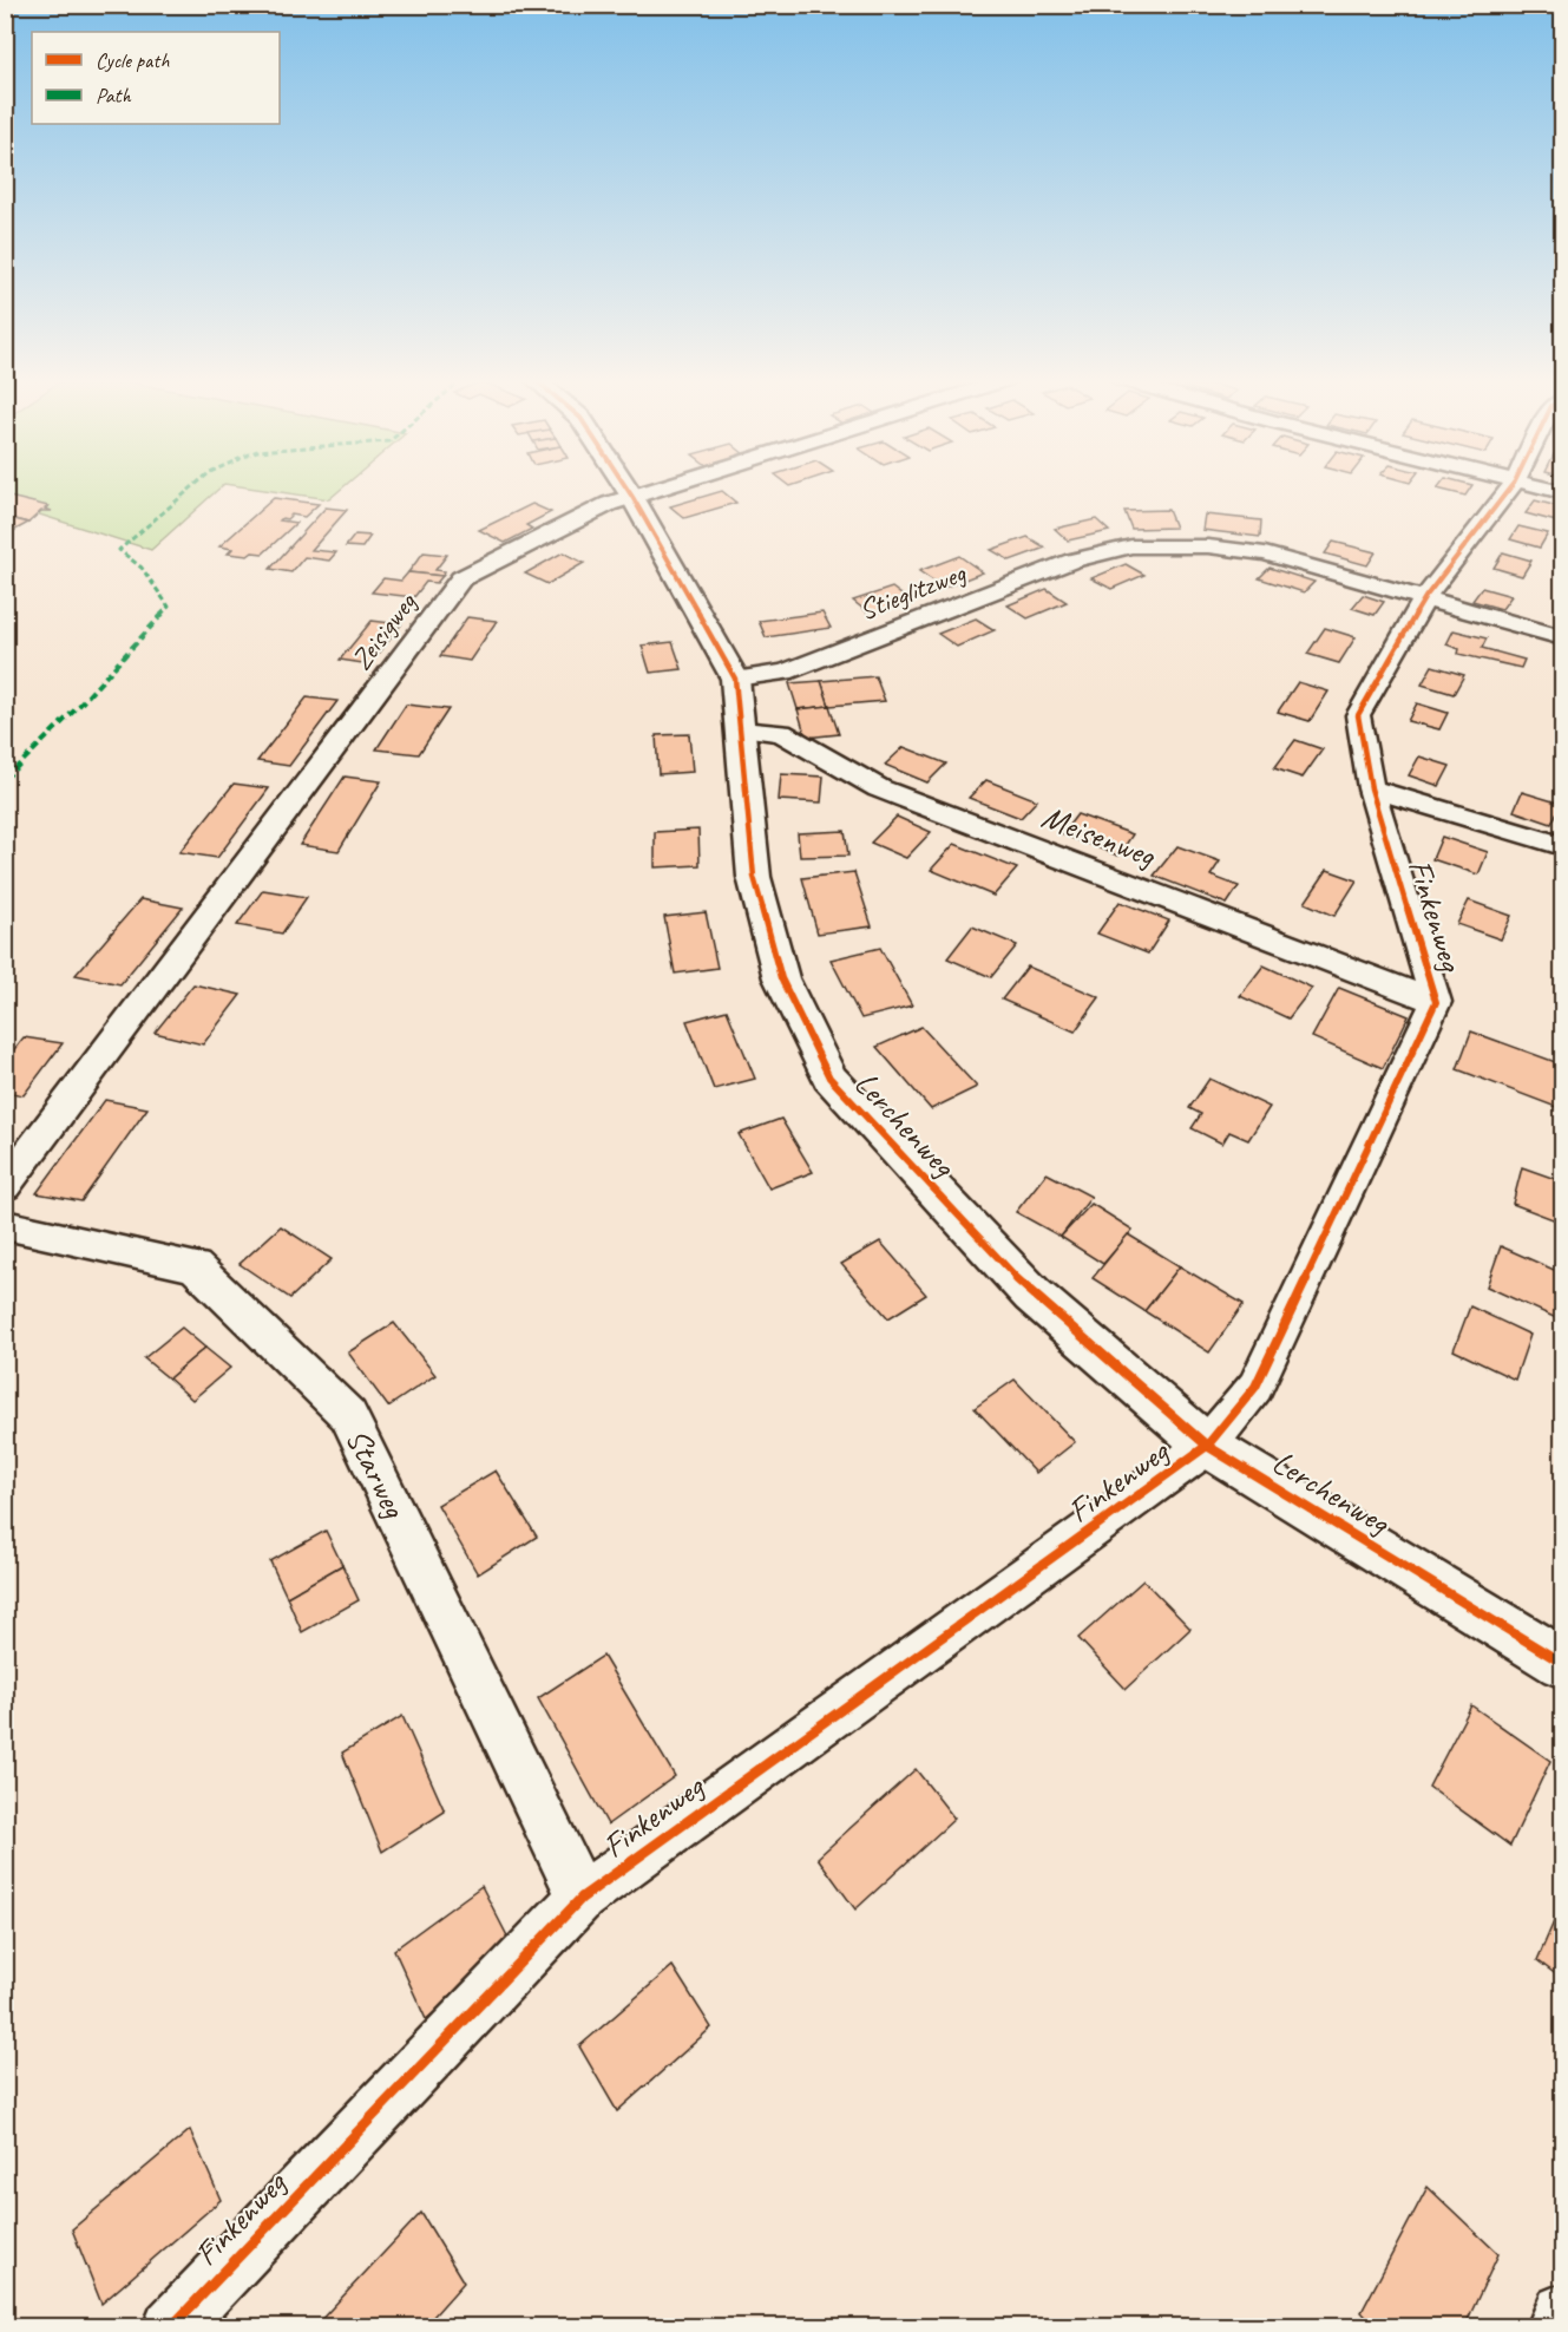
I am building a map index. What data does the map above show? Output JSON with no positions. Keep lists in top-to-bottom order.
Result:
{
  "streets": {
    "street": [
      "Stieglitzweg",
      "Zeisigweg",
      "Meisenweg",
      "Finkenweg",
      "Lerchenweg",
      "Starweg"
    ]
  },
  "crossings": [
    ["Stieglitzweg", "Finkenweg"],
    ["Stieglitzweg", "Lerchenweg"],
    ["Zeisigweg", "Lerchenweg"],
    ["Meisenweg", "Finkenweg"],
    ["Meisenweg", "Lerchenweg"],
    ["Finkenweg", "Lerchenweg"],
    ["Finkenweg", "Starweg"]
  ],
  "legend": ["Cycle path", "Path"]
}
